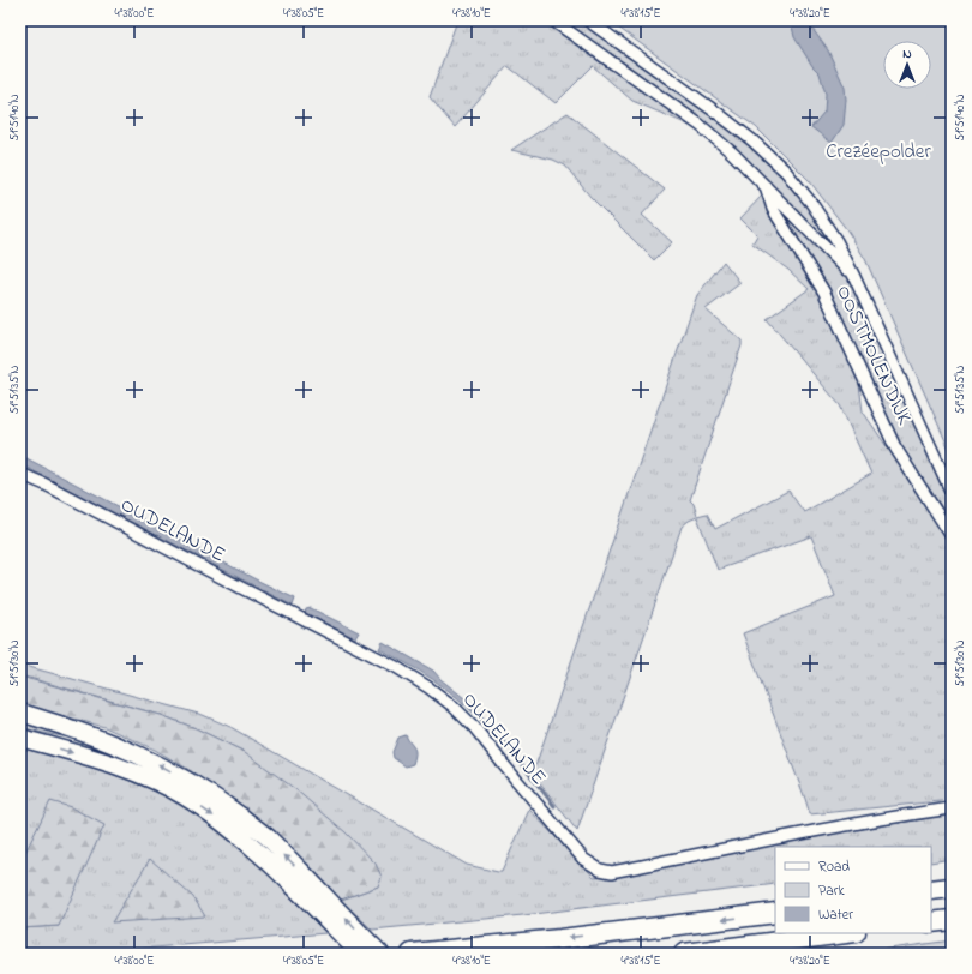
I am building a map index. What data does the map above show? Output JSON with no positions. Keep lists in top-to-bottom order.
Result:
{
  "streets": {
    "street": ["OOSTMOLENDIJK", "OUDELANDE"]
  },
  "parks": ["Crezéepolder"],
  "legend": ["Road", "Park", "Water"],
  "north": "top",
  "coordinates": [
    "4°38'00\"E",
    "4°38'05\"E",
    "4°38'10\"E",
    "4°38'15\"E",
    "4°38'20\"E",
    "51°51'40\"N",
    "51°51'35\"N",
    "51°51'30\"N"
  ]
}
